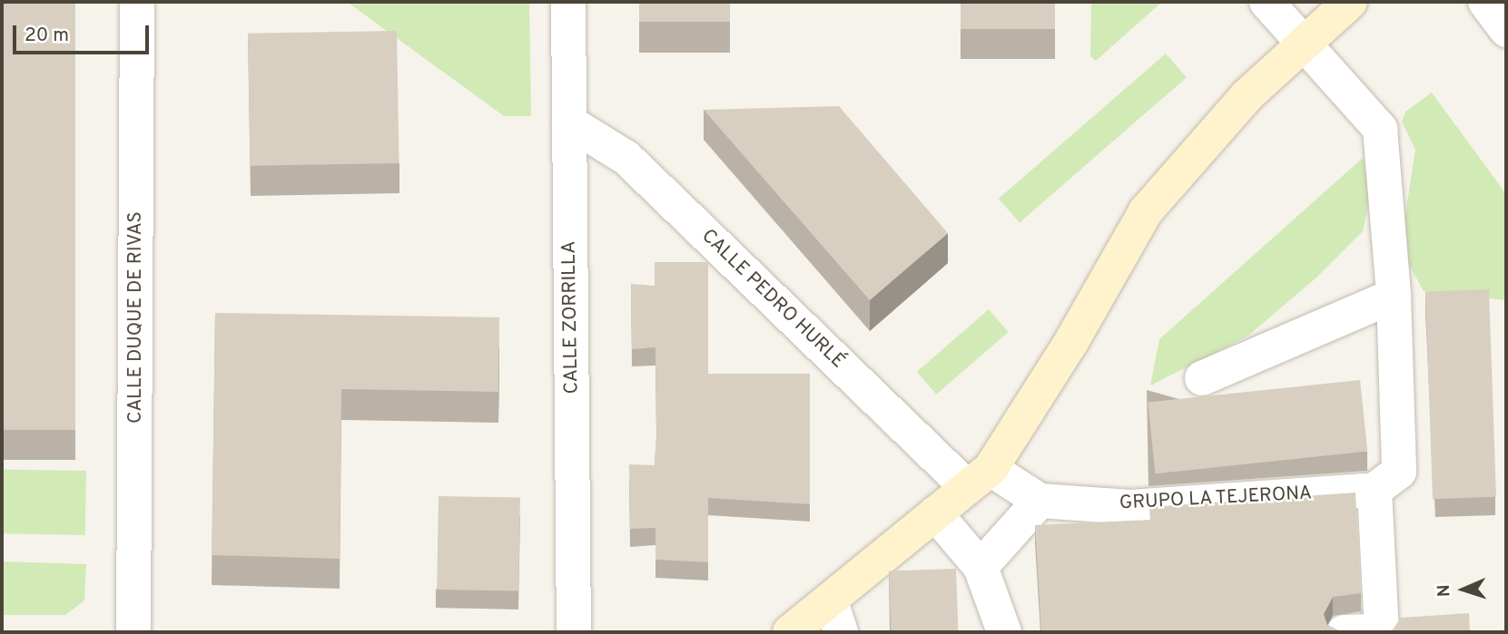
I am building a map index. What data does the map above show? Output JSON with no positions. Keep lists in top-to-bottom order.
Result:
{
  "streets": {
    "street": [
      "CALLE PEDRO HURLÉ",
      "CALLE DUQUE DE RIVAS",
      "CALLE ZORRILLA",
      "GRUPO LA TEJERONA"
    ]
  },
  "crossings": [
    ["CALLE PEDRO HURLÉ", "CALLE ZORRILLA"],
    ["CALLE PEDRO HURLÉ", "GRUPO LA TEJERONA"]
  ],
  "scale_bar": "20 m",
  "north": "left"
}
